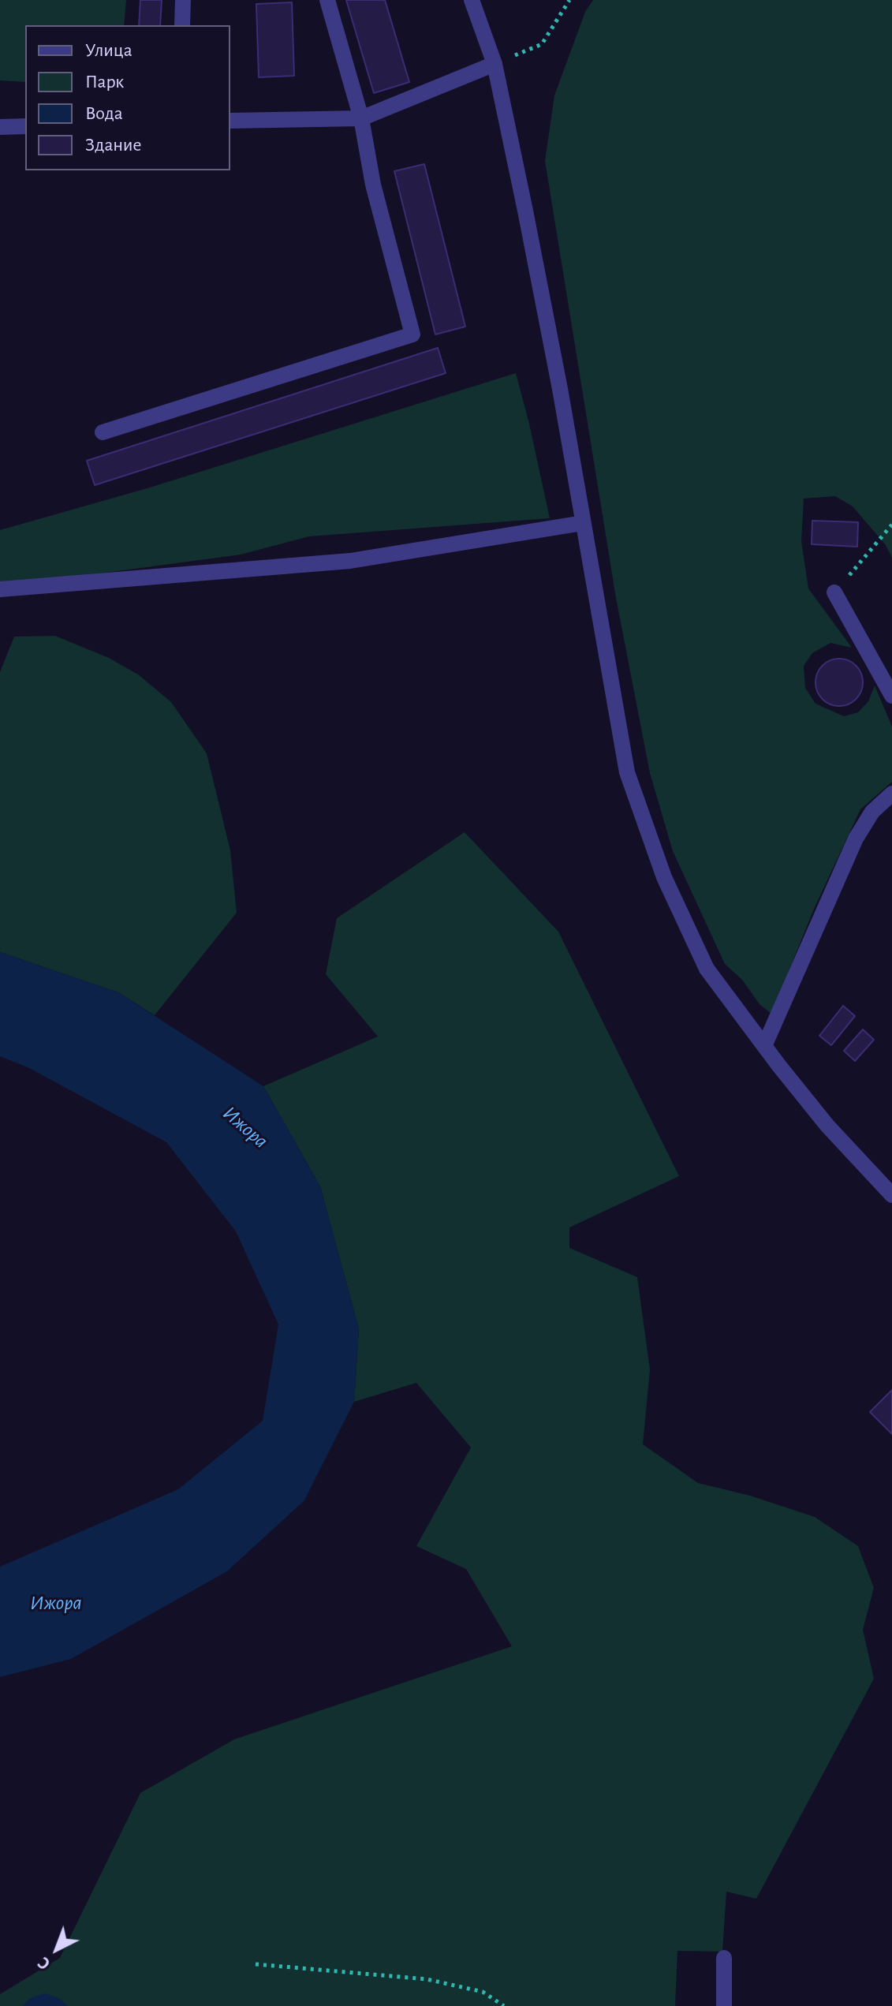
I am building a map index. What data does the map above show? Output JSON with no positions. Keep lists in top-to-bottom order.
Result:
{
  "water": ["Ижора"],
  "legend": [
    "Улица",
    "Парк",
    "Вода",
    "Здание"
  ],
  "north": "bottom left"
}
